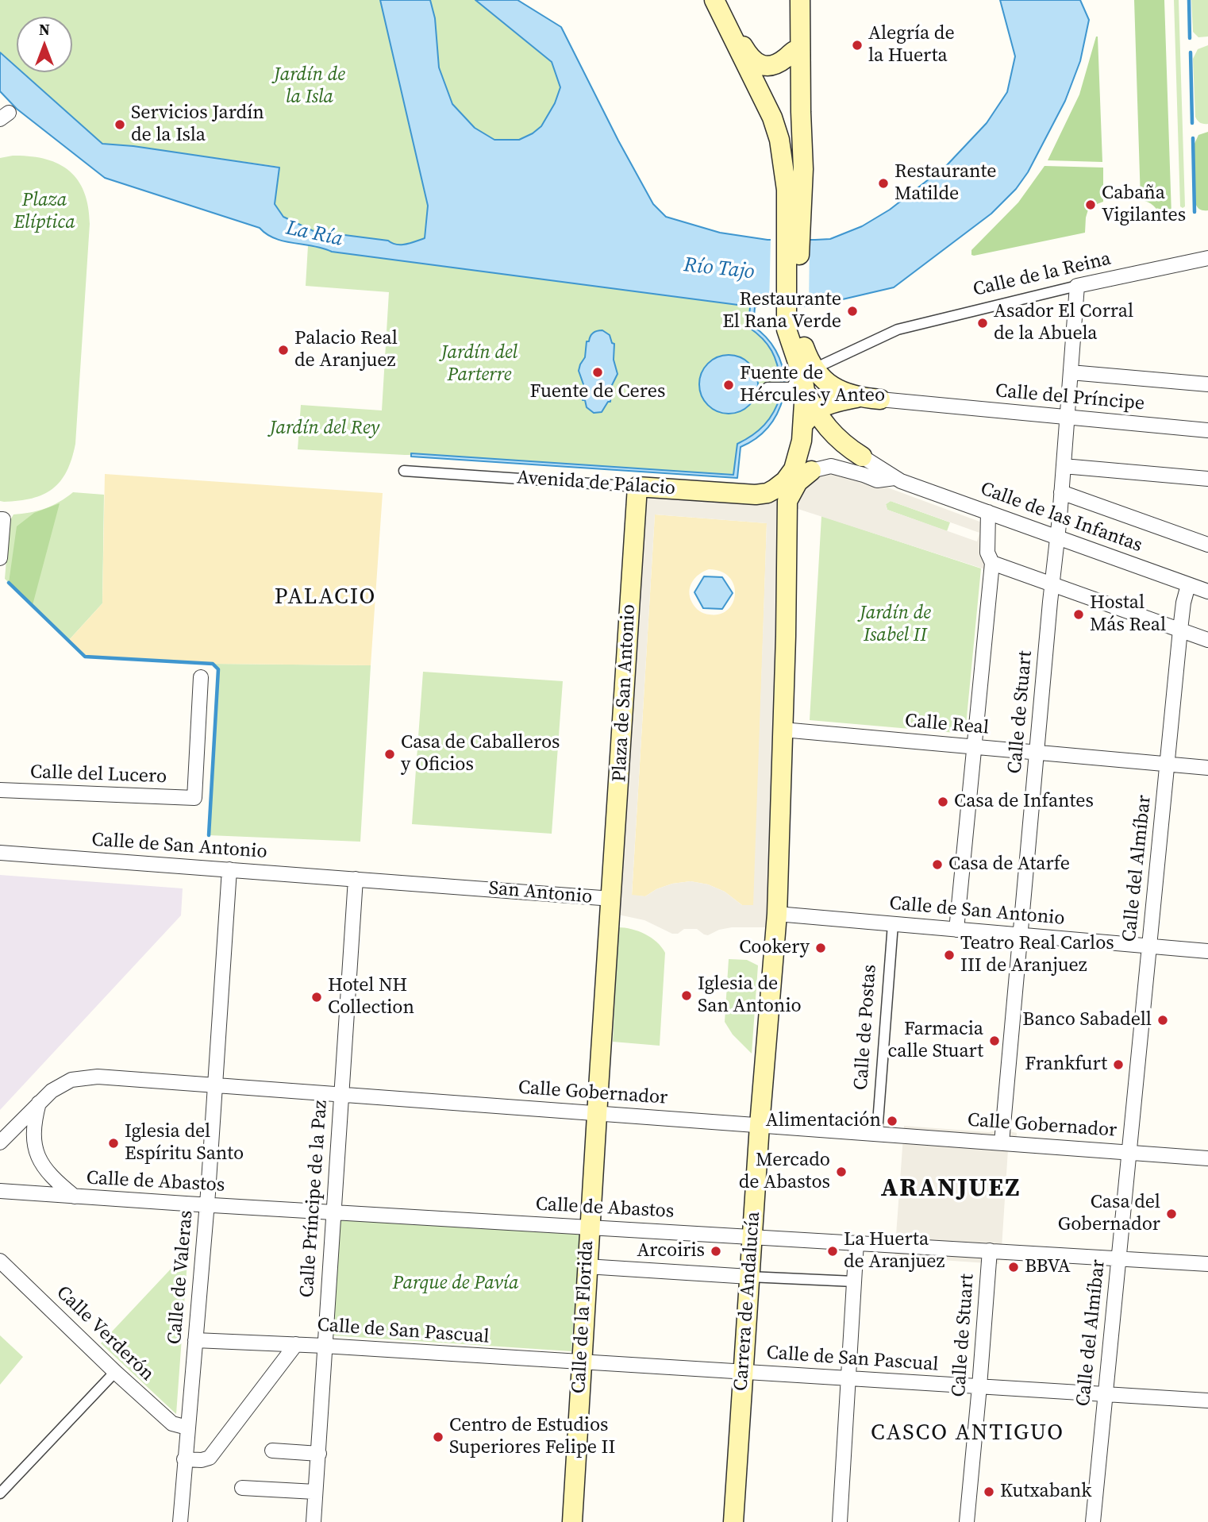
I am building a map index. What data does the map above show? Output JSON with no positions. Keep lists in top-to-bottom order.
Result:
{
  "streets": {
    "main road": [
      "Avenida de Palacio",
      "Plaza de San Antonio",
      "San Antonio",
      "Carrera de Andalucía",
      "Calle de la Florida"
    ],
    "street": [
      "Calle de la Reina",
      "Calle del Príncipe",
      "Calle de las Infantas",
      "Calle de Stuart",
      "Calle Real",
      "Calle del Lucero",
      "Calle de San Antonio",
      "Calle del Almíbar",
      "Calle de Postas",
      "Calle Gobernador",
      "Calle de Abastos",
      "Calle Príncipe de la Paz",
      "Calle de Valeras",
      "Calle de San Pascual",
      "Calle Verderón"
    ]
  },
  "crossings": [
    ["Calle de la Reina", "Calle de Stuart"],
    ["Calle del Príncipe", "Calle de Stuart"],
    ["Avenida de Palacio", "Plaza de San Antonio"],
    ["Calle de las Infantas", "Calle de Stuart"],
    ["Calle de las Infantas", "Calle del Almíbar"],
    ["Plaza de San Antonio", "San Antonio"],
    ["Calle de Stuart", "Calle Real"],
    ["Calle de Stuart", "Calle de San Antonio"],
    ["Calle de Stuart", "Calle Gobernador"],
    ["Calle de Stuart", "Calle de Abastos"],
    ["Calle de Stuart", "Calle de San Pascual"],
    ["Calle Real", "Calle del Almíbar"],
    ["Calle de San Antonio", "Calle del Almíbar"],
    ["Calle de San Antonio", "San Antonio"],
    ["Calle de San Antonio", "Calle de Postas"],
    ["Calle de San Antonio", "Calle Príncipe de la Paz"],
    ["Calle de San Antonio", "Calle de Valeras"],
    ["Calle de San Antonio", "Carrera de Andalucía"],
    ["Calle del Almíbar", "Calle Gobernador"],
    ["Calle del Almíbar", "Calle de Abastos"],
    ["Calle del Almíbar", "Calle de San Pascual"],
    ["San Antonio", "Calle Gobernador"],
    ["San Antonio", "Calle Príncipe de la Paz"],
    ["San Antonio", "Calle de la Florida"],
    ["Calle de Postas", "Calle Gobernador"],
    ["Calle Gobernador", "Calle Príncipe de la Paz"],
    ["Calle Gobernador", "Calle de Valeras"],
    ["Calle Gobernador", "Carrera de Andalucía"],
    ["Calle Gobernador", "Calle de la Florida"],
    ["Calle de Abastos", "Calle Príncipe de la Paz"],
    ["Calle de Abastos", "Calle de Valeras"],
    ["Calle de Abastos", "Carrera de Andalucía"],
    ["Calle de Abastos", "Calle de la Florida"],
    ["Calle Príncipe de la Paz", "Calle de San Pascual"],
    ["Calle de Valeras", "Calle de San Pascual"],
    ["Calle de Valeras", "Calle Verderón"],
    ["Carrera de Andalucía", "Calle de San Pascual"],
    ["Calle de la Florida", "Calle de San Pascual"]
  ],
  "districts": ["PALACIO", "ARANJUEZ", "CASCO ANTIGUO"],
  "water": ["La Ría", "Río Tajo"],
  "parks": [
    "Jardín de la Isla",
    "Plaza Elíptica",
    "Jardín del Parterre",
    "Jardín del Rey",
    "Jardín de Isabel II",
    "Parque de Pavía"
  ],
  "places": [
    "Alegría de la Huerta",
    "Servicios Jardín de la Isla",
    "Restaurante Matilde",
    "Cabaña Vigilantes",
    "Restaurante El Rana Verde",
    "Asador El Corral de la Abuela",
    "Palacio Real de Aranjuez",
    "Fuente de Ceres",
    "Fuente de Hércules y Anteo",
    "Hostal Más Real",
    "Casa de Caballeros y Oficios",
    "Casa de Infantes",
    "Casa de Atarfe",
    "Cookery",
    "Teatro Real Carlos III de Aranjuez",
    "Iglesia de San Antonio",
    "Hotel NH Collection",
    "Banco Sabadell",
    "Farmacia calle Stuart",
    "Frankfurt",
    "Alimentación",
    "Iglesia del Espíritu Santo",
    "Mercado de Abastos",
    "Casa del Gobernador",
    "Arcoiris",
    "La Huerta de Aranjuez",
    "BBVA",
    "Centro de Estudios Superiores Felipe II",
    "Kutxabank"
  ],
  "north": "top"
}
